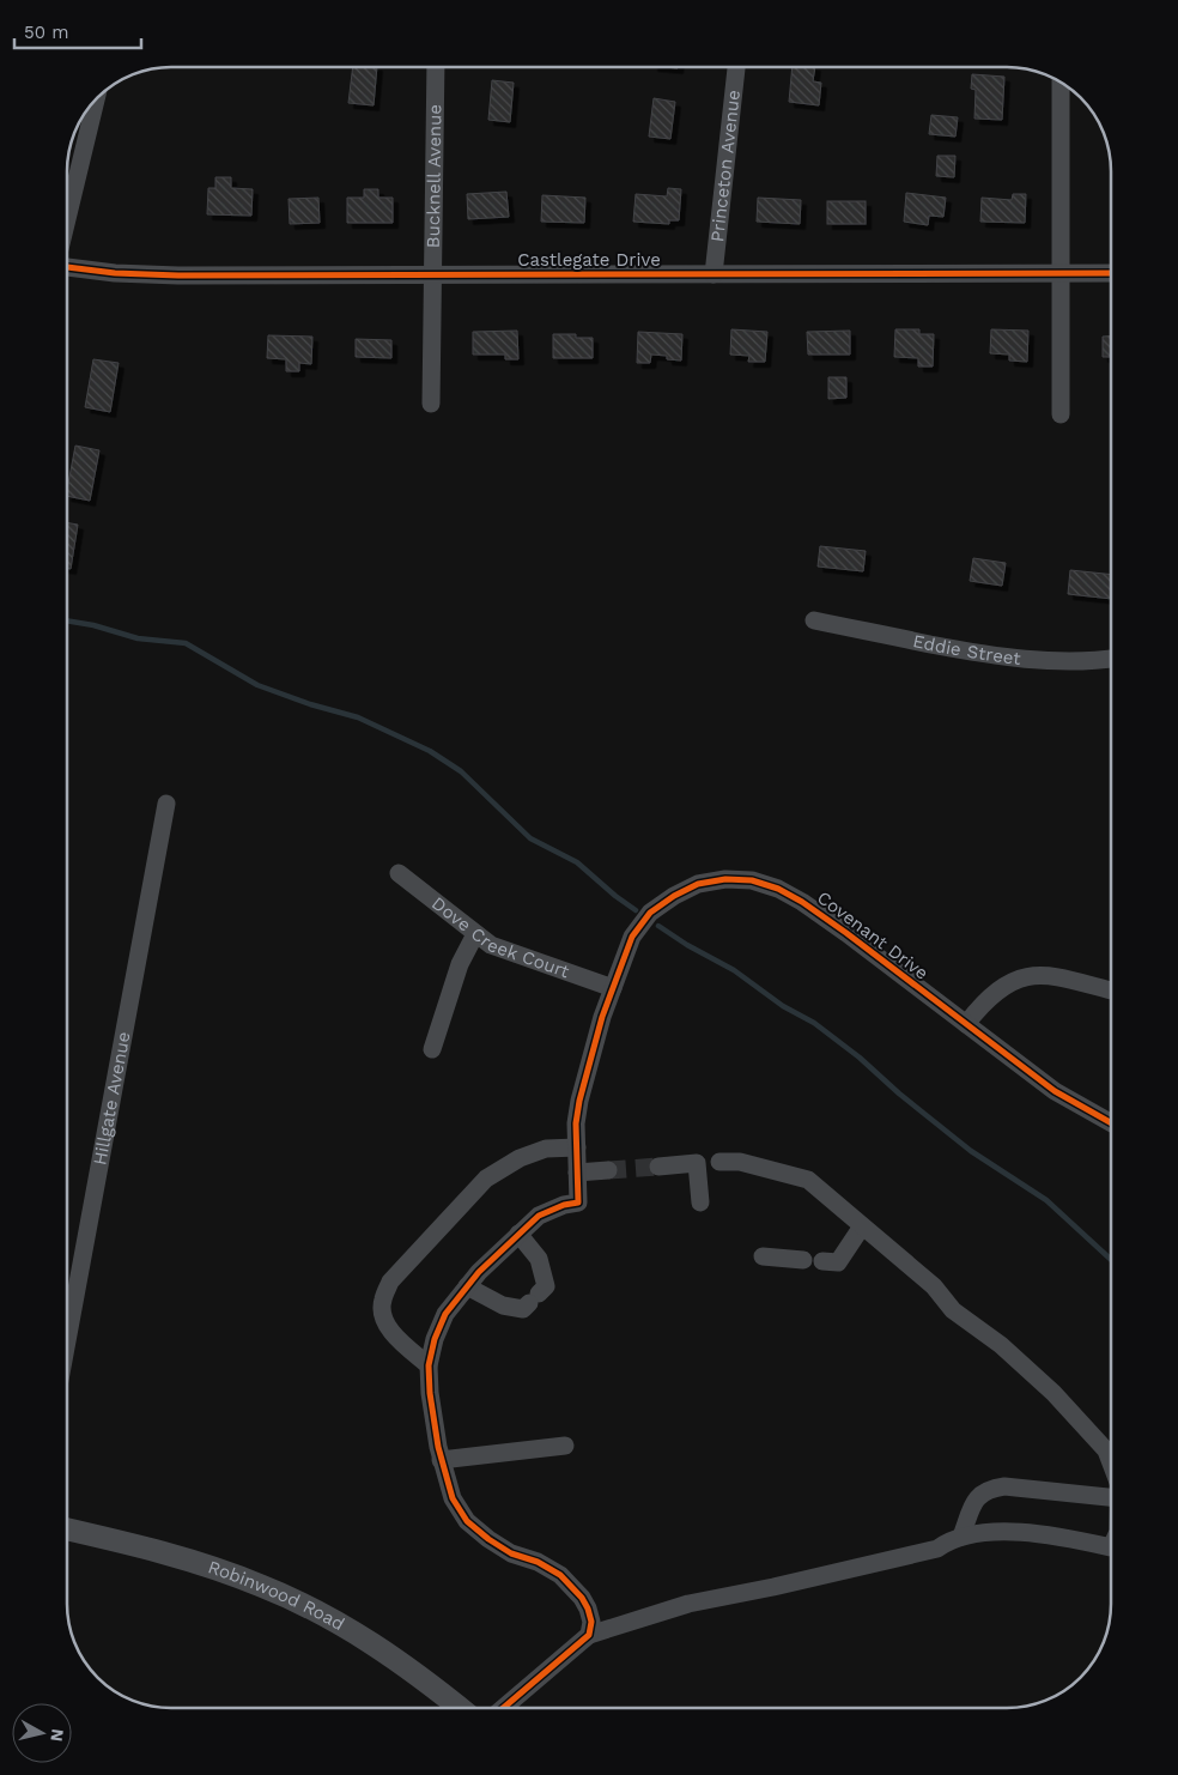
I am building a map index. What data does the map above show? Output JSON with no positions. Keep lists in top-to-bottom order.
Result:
{
  "streets": {
    "main road": ["Robinwood Road"],
    "street": [
      "Princeton Avenue",
      "Bucknell Avenue",
      "Castlegate Drive",
      "Eddie Street",
      "Covenant Drive",
      "Dove Creek Court",
      "Hillgate Avenue"
    ]
  },
  "crossings": [
    ["Princeton Avenue", "Castlegate Drive"],
    ["Bucknell Avenue", "Castlegate Drive"],
    ["Covenant Drive", "Dove Creek Court"]
  ],
  "scale_bar": "50 m",
  "north": "right"
}
